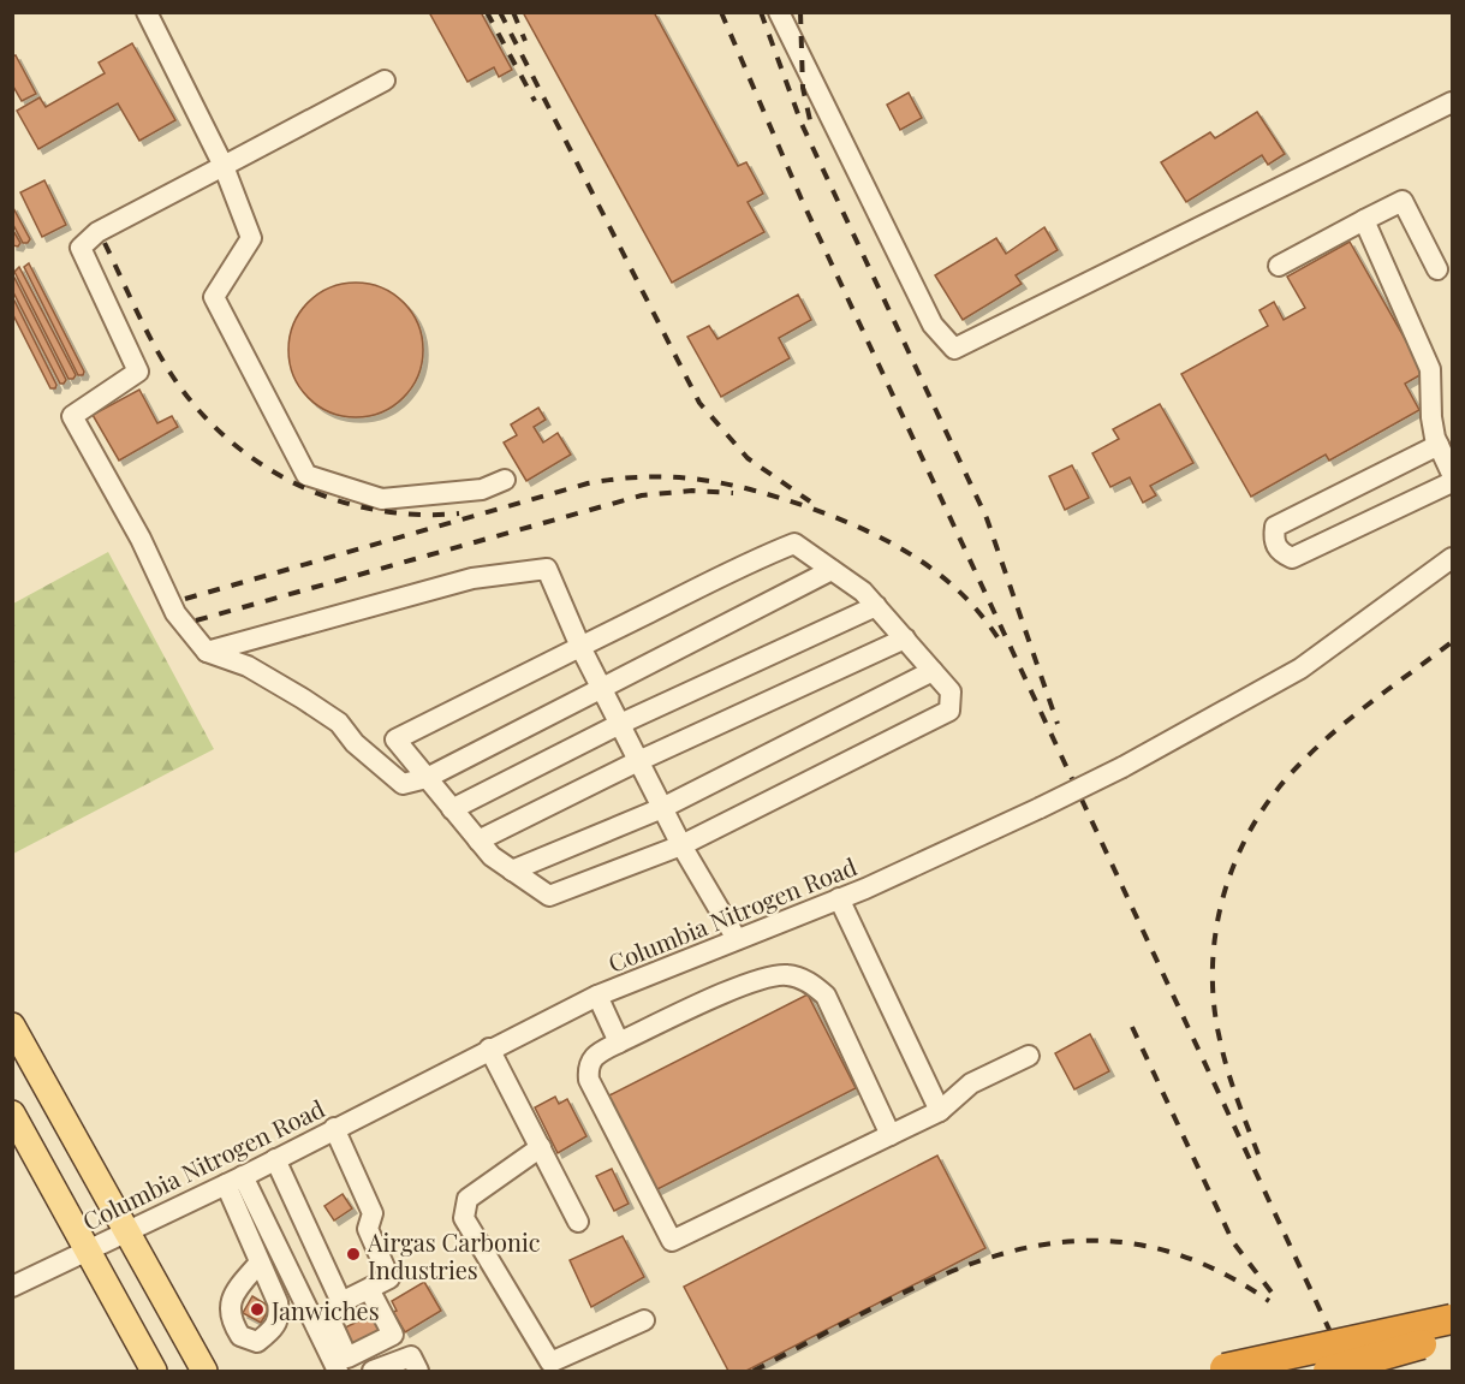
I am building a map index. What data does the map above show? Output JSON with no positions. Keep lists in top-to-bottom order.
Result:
{
  "streets": {
    "street": ["Columbia Nitrogen Road"]
  },
  "places": ["Airgas Carbonic Industries", "Janwiches"]
}
